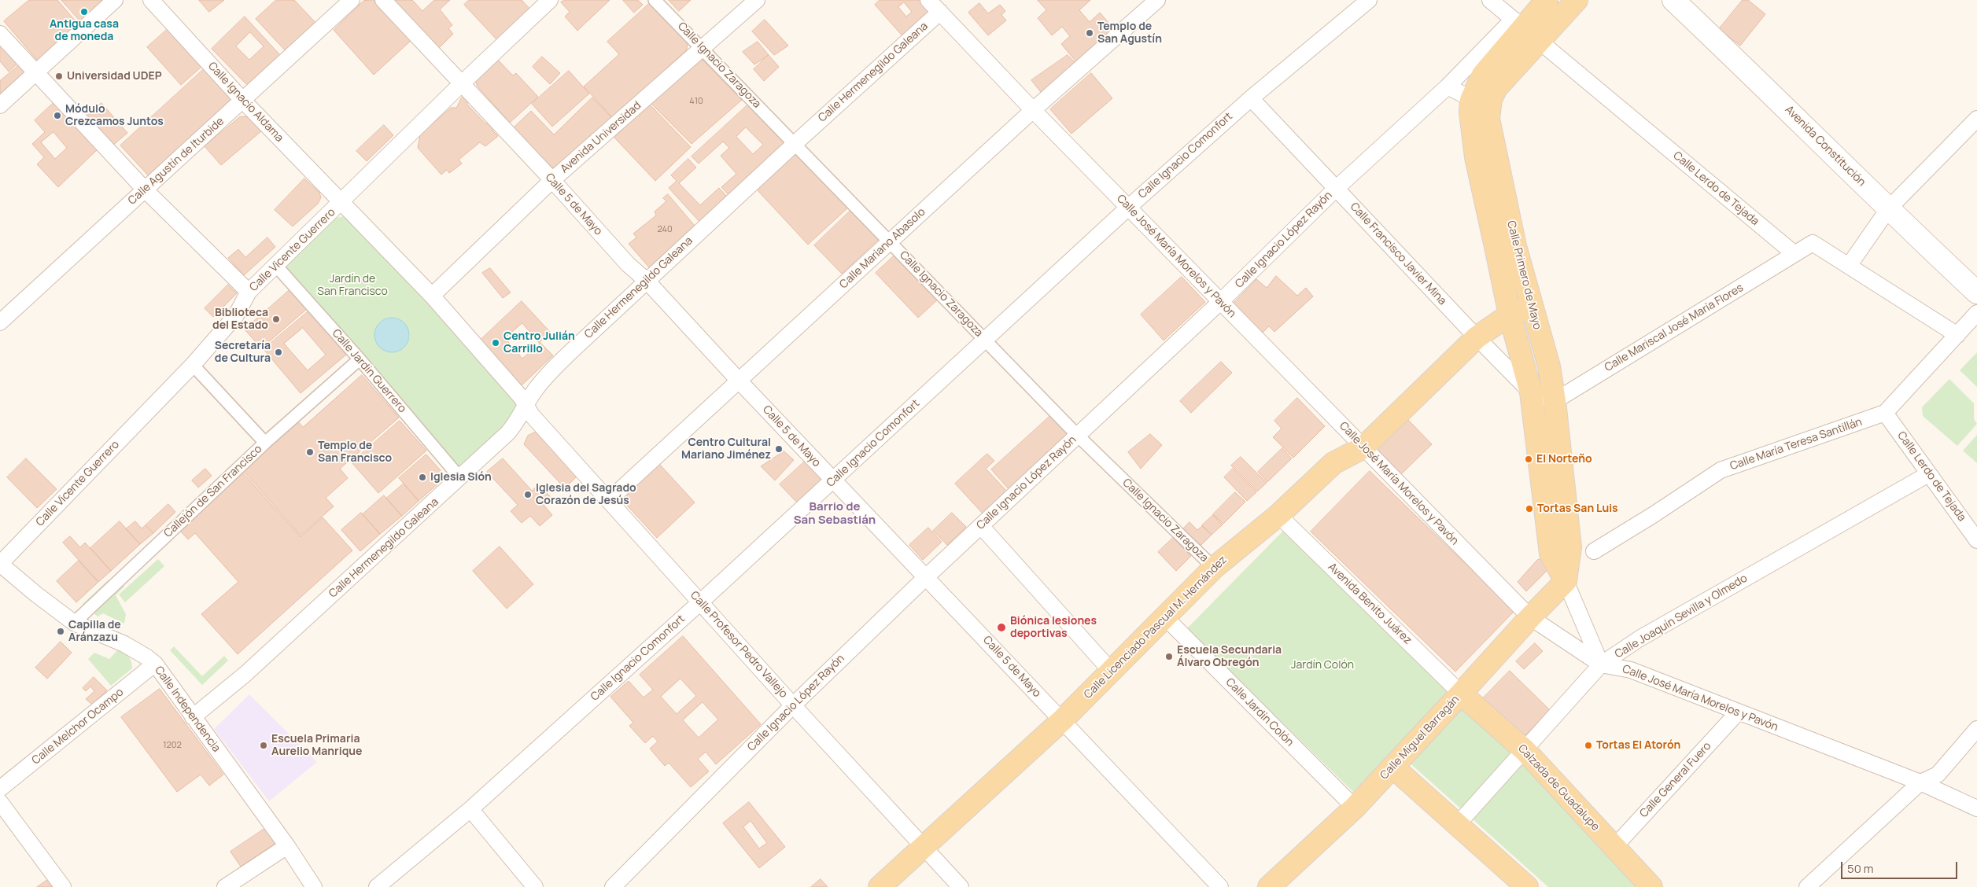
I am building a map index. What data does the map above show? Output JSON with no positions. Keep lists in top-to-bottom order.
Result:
{
  "streets": {
    "main road": [
      "Avenida Constitución",
      "Calle Primero de Mayo",
      "Calle Licenciado Pascual M. Hernández",
      "Calle Miguel Barragán",
      "Calzada de Guadalupe"
    ],
    "street": [
      "Calle Ignacio Zaragoza",
      "Calle Hermenegildo Galeana",
      "Calle Ignacio Aldama",
      "Avenida Universidad",
      "Calle Ignacio Comonfort",
      "Calle Agustín de Iturbide",
      "Calle Lerdo de Tejada",
      "Calle 5 de Mayo",
      "Calle Ignacio López Rayón",
      "Calle Mariano Abasolo",
      "Calle Vicente Guerrero",
      "Calle Francisco Javier Mina",
      "Calle José María Morelos y Pavón",
      "Calle Mariscal José María Flores",
      "Calle Jardín Guerrero",
      "Calle María Teresa Santillán",
      "Callejón de San Francisco",
      "Avenida Benito Juárez",
      "Calle Joaquín Sevilla y Olmedo",
      "Calle Profesor Pedro Vallejo",
      "Calle Independencia",
      "Calle Jardín Colón",
      "Calle Melchor Ocampo",
      "Calle General Fuero"
    ]
  },
  "crossings": [
    ["Calle Ignacio Zaragoza", "Calle Hermenegildo Galeana"],
    ["Calle Ignacio Zaragoza", "Avenida Universidad"],
    ["Calle Ignacio Zaragoza", "Calle Ignacio Comonfort"],
    ["Calle Ignacio Zaragoza", "Calle Ignacio López Rayón"],
    ["Calle Ignacio Zaragoza", "Calle Mariano Abasolo"],
    ["Calle Ignacio Zaragoza", "Calle Licenciado Pascual M. Hernández"],
    ["Calle Hermenegildo Galeana", "Calle 5 de Mayo"],
    ["Calle Hermenegildo Galeana", "Calle José María Morelos y Pavón"],
    ["Calle Hermenegildo Galeana", "Calle Jardín Guerrero"],
    ["Calle Hermenegildo Galeana", "Calle Profesor Pedro Vallejo"],
    ["Calle Hermenegildo Galeana", "Calle Independencia"],
    ["Calle Ignacio Aldama", "Calle Agustín de Iturbide"],
    ["Calle Ignacio Aldama", "Calle Vicente Guerrero"],
    ["Avenida Universidad", "Calle 5 de Mayo"],
    ["Calle Ignacio Comonfort", "Calle 5 de Mayo"],
    ["Calle Ignacio Comonfort", "Calle Francisco Javier Mina"],
    ["Calle Ignacio Comonfort", "Calle José María Morelos y Pavón"],
    ["Calle Ignacio Comonfort", "Calle Profesor Pedro Vallejo"],
    ["Calle Lerdo de Tejada", "Calle Ignacio López Rayón"],
    ["Calle Lerdo de Tejada", "Calle Primero de Mayo"],
    ["Calle Lerdo de Tejada", "Calle Mariscal José María Flores"],
    ["Calle Lerdo de Tejada", "Calle María Teresa Santillán"],
    ["Calle Lerdo de Tejada", "Calle Joaquín Sevilla y Olmedo"],
    ["Calle 5 de Mayo", "Calle Ignacio López Rayón"],
    ["Calle 5 de Mayo", "Calle Mariano Abasolo"],
    ["Calle 5 de Mayo", "Calle Vicente Guerrero"],
    ["Calle 5 de Mayo", "Calle Licenciado Pascual M. Hernández"],
    ["Calle Ignacio López Rayón", "Calle Francisco Javier Mina"],
    ["Calle Ignacio López Rayón", "Calle José María Morelos y Pavón"],
    ["Calle Ignacio López Rayón", "Calle Primero de Mayo"],
    ["Calle Ignacio López Rayón", "Calle Profesor Pedro Vallejo"],
    ["Calle Mariano Abasolo", "Calle José María Morelos y Pavón"],
    ["Calle Mariano Abasolo", "Calle Profesor Pedro Vallejo"],
    ["Calle Vicente Guerrero", "Calle Jardín Guerrero"],
    ["Calle Vicente Guerrero", "Calle Independencia"],
    ["Calle Francisco Javier Mina", "Calle Primero de Mayo"],
    ["Calle Francisco Javier Mina", "Calle Licenciado Pascual M. Hernández"],
    ["Calle José María Morelos y Pavón", "Calle Primero de Mayo"],
    ["Calle José María Morelos y Pavón", "Calle Joaquín Sevilla y Olmedo"],
    ["Calle José María Morelos y Pavón", "Calle Licenciado Pascual M. Hernández"],
    ["Calle José María Morelos y Pavón", "Calle Miguel Barragán"],
    ["Calle José María Morelos y Pavón", "Calle General Fuero"],
    ["Calle Primero de Mayo", "Calle Mariscal José María Flores"],
    ["Calle Primero de Mayo", "Calle Joaquín Sevilla y Olmedo"],
    ["Calle Primero de Mayo", "Calle Licenciado Pascual M. Hernández"],
    ["Calle Primero de Mayo", "Calle Miguel Barragán"],
    ["Callejón de San Francisco", "Calle Independencia"],
    ["Avenida Benito Juárez", "Calle Licenciado Pascual M. Hernández"],
    ["Avenida Benito Juárez", "Calle Miguel Barragán"],
    ["Avenida Benito Juárez", "Calzada de Guadalupe"],
    ["Calle Joaquín Sevilla y Olmedo", "Calzada de Guadalupe"],
    ["Calle Licenciado Pascual M. Hernández", "Calle Profesor Pedro Vallejo"],
    ["Calle Licenciado Pascual M. Hernández", "Calle Jardín Colón"],
    ["Calle Independencia", "Calle Melchor Ocampo"],
    ["Calle Jardín Colón", "Calle Miguel Barragán"],
    ["Calle Miguel Barragán", "Calzada de Guadalupe"],
    ["Calle General Fuero", "Calzada de Guadalupe"]
  ],
  "districts": ["Barrio de San Sebastián"],
  "parks": ["Jardín de San Francisco", "Jardín Colón"],
  "places": [
    "Antigua casa de moneda",
    "Templo de San Agustín",
    "Universidad UDEP",
    "Módulo Crezcamos Juntos",
    "Biblioteca del Estado",
    "Centro Julián Carrillo",
    "Secretaría de Cultura",
    "Centro Cultural Mariano Jiménez",
    "Templo de San Francisco",
    "El Norteño",
    "Iglesia Sión",
    "Iglesia del Sagrado Corazón de Jesús",
    "Tortas San Luis",
    "Biónica lesiones deportivas",
    "Capilla de Aránzazu",
    "Escuela Secundaria Álvaro Obregón",
    "Escuela Primaria Aurelio Manrique",
    "Tortas El Atorón"
  ],
  "house_numbers": ["410", "240", "1202"],
  "scale_bar": "50 m"
}
